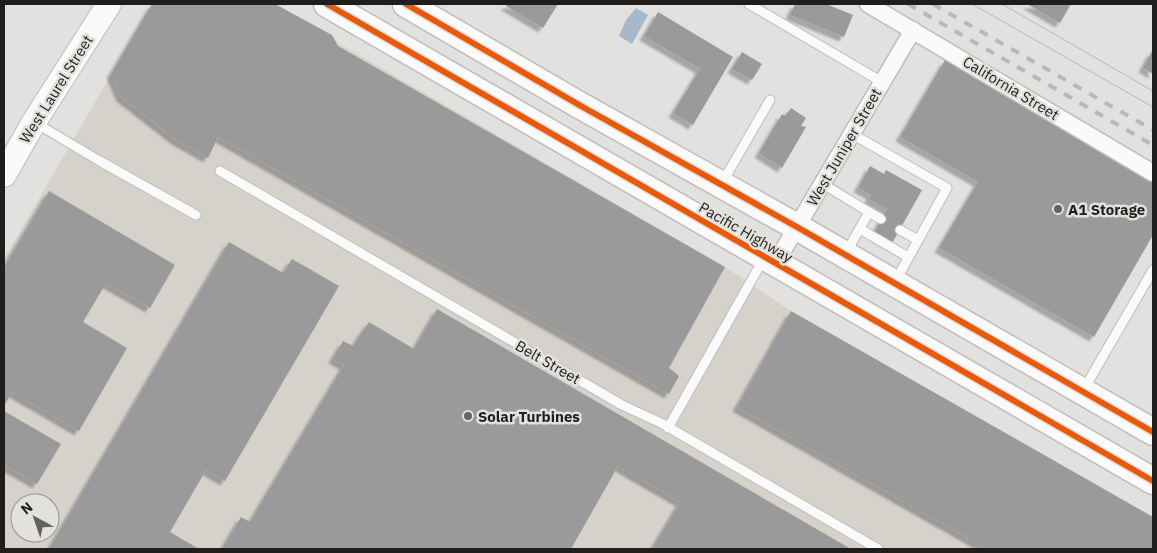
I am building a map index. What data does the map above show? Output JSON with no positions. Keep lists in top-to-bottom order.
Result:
{
  "streets": {
    "main road": ["West Laurel Street", "Pacific Highway"],
    "street": ["California Street", "West Juniper Street"],
    "lane": ["Belt Street"]
  },
  "crossings": [
    ["California Street", "West Juniper Street"],
    ["West Juniper Street", "Pacific Highway"]
  ],
  "places": ["A1 Storage", "Solar Turbines"],
  "north": "top left"
}
